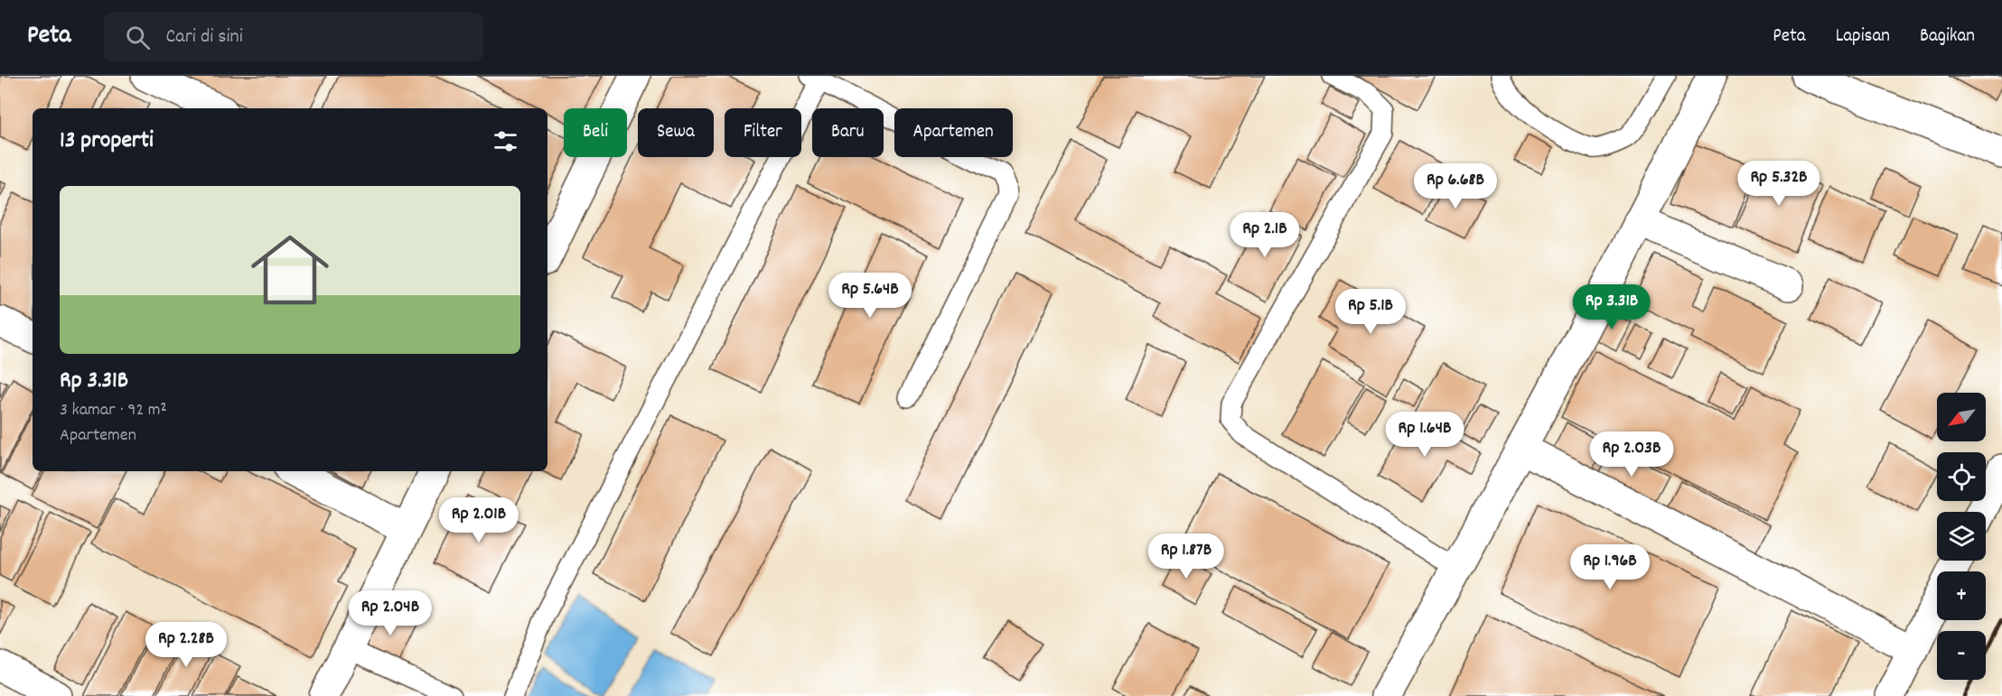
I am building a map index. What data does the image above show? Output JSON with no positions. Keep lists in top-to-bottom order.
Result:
{
  "north": "bottom left",
  "page": {
    "header": "Peta",
    "search": "Cari di sini",
    "nav": ["Peta", "Lapisan", "Bagikan"],
    "chip": [
      "Beli",
      "Sewa",
      "Filter",
      "Baru",
      "Apartemen"
    ],
    "heading": "13 properti",
    "price": [
      "Rp 5.32B",
      "Rp 6.68B",
      "Rp 2.1B",
      "Rp 5.64B",
      "Rp 3.31B",
      "Rp 5.1B",
      "Rp 1.64B",
      "Rp 2.03B",
      "Rp 2.01B",
      "Rp 1.87B",
      "Rp 1.96B",
      "Rp 2.04B",
      "Rp 2.28B"
    ],
    "list": [
      {
        "name": "Rp 3.31B",
        "note": "3 kamar · 92 m² · Apartemen"
      }
    ],
    "map_buttons": ["+", "−"]
  }
}
